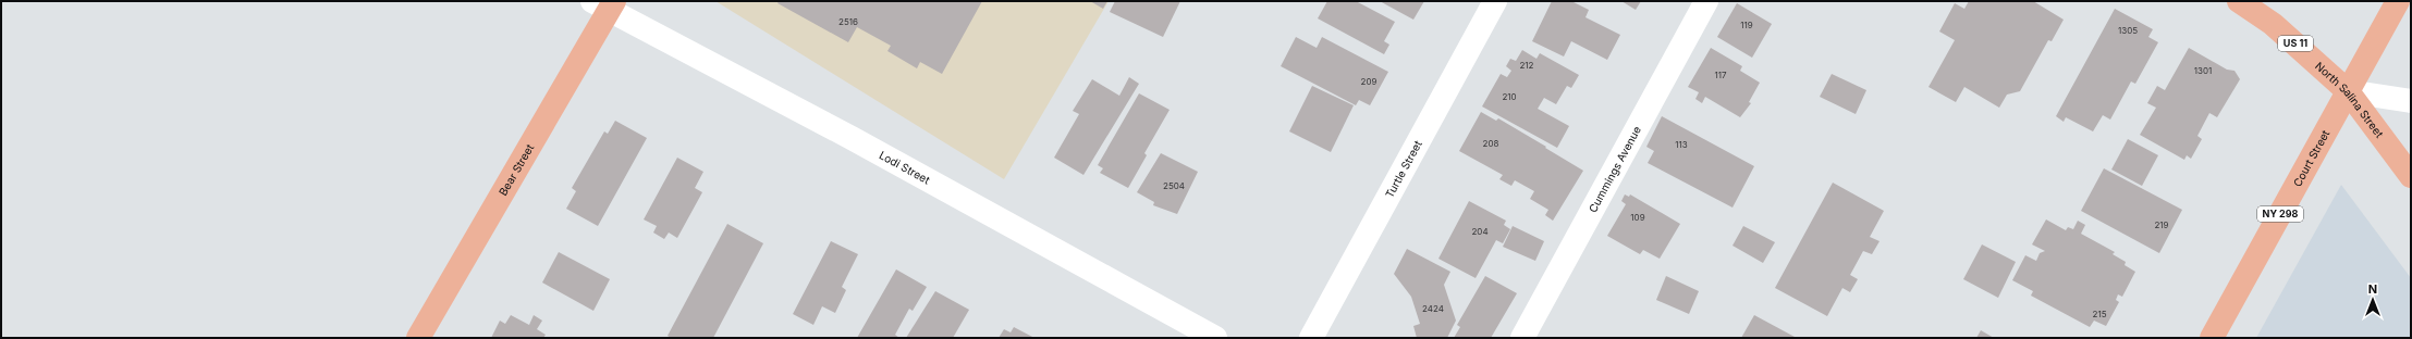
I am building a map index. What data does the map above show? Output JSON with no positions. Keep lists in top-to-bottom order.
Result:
{
  "streets": {
    "main road": [
      "US 11",
      "North Salina Street",
      "Court Street",
      "Bear Street",
      "NY 298"
    ],
    "street": ["Lodi Street", "Turtle Street", "Cummings Avenue"]
  },
  "crossings": [
    ["North Salina Street", "Court Street"],
    ["Lodi Street", "Bear Street"]
  ],
  "house_numbers": [
    "2516",
    "119",
    "1305",
    "212",
    "1301",
    "117",
    "209",
    "210",
    "208",
    "113",
    "2504",
    "109",
    "219",
    "204",
    "2424",
    "215"
  ],
  "north": "top"
}
